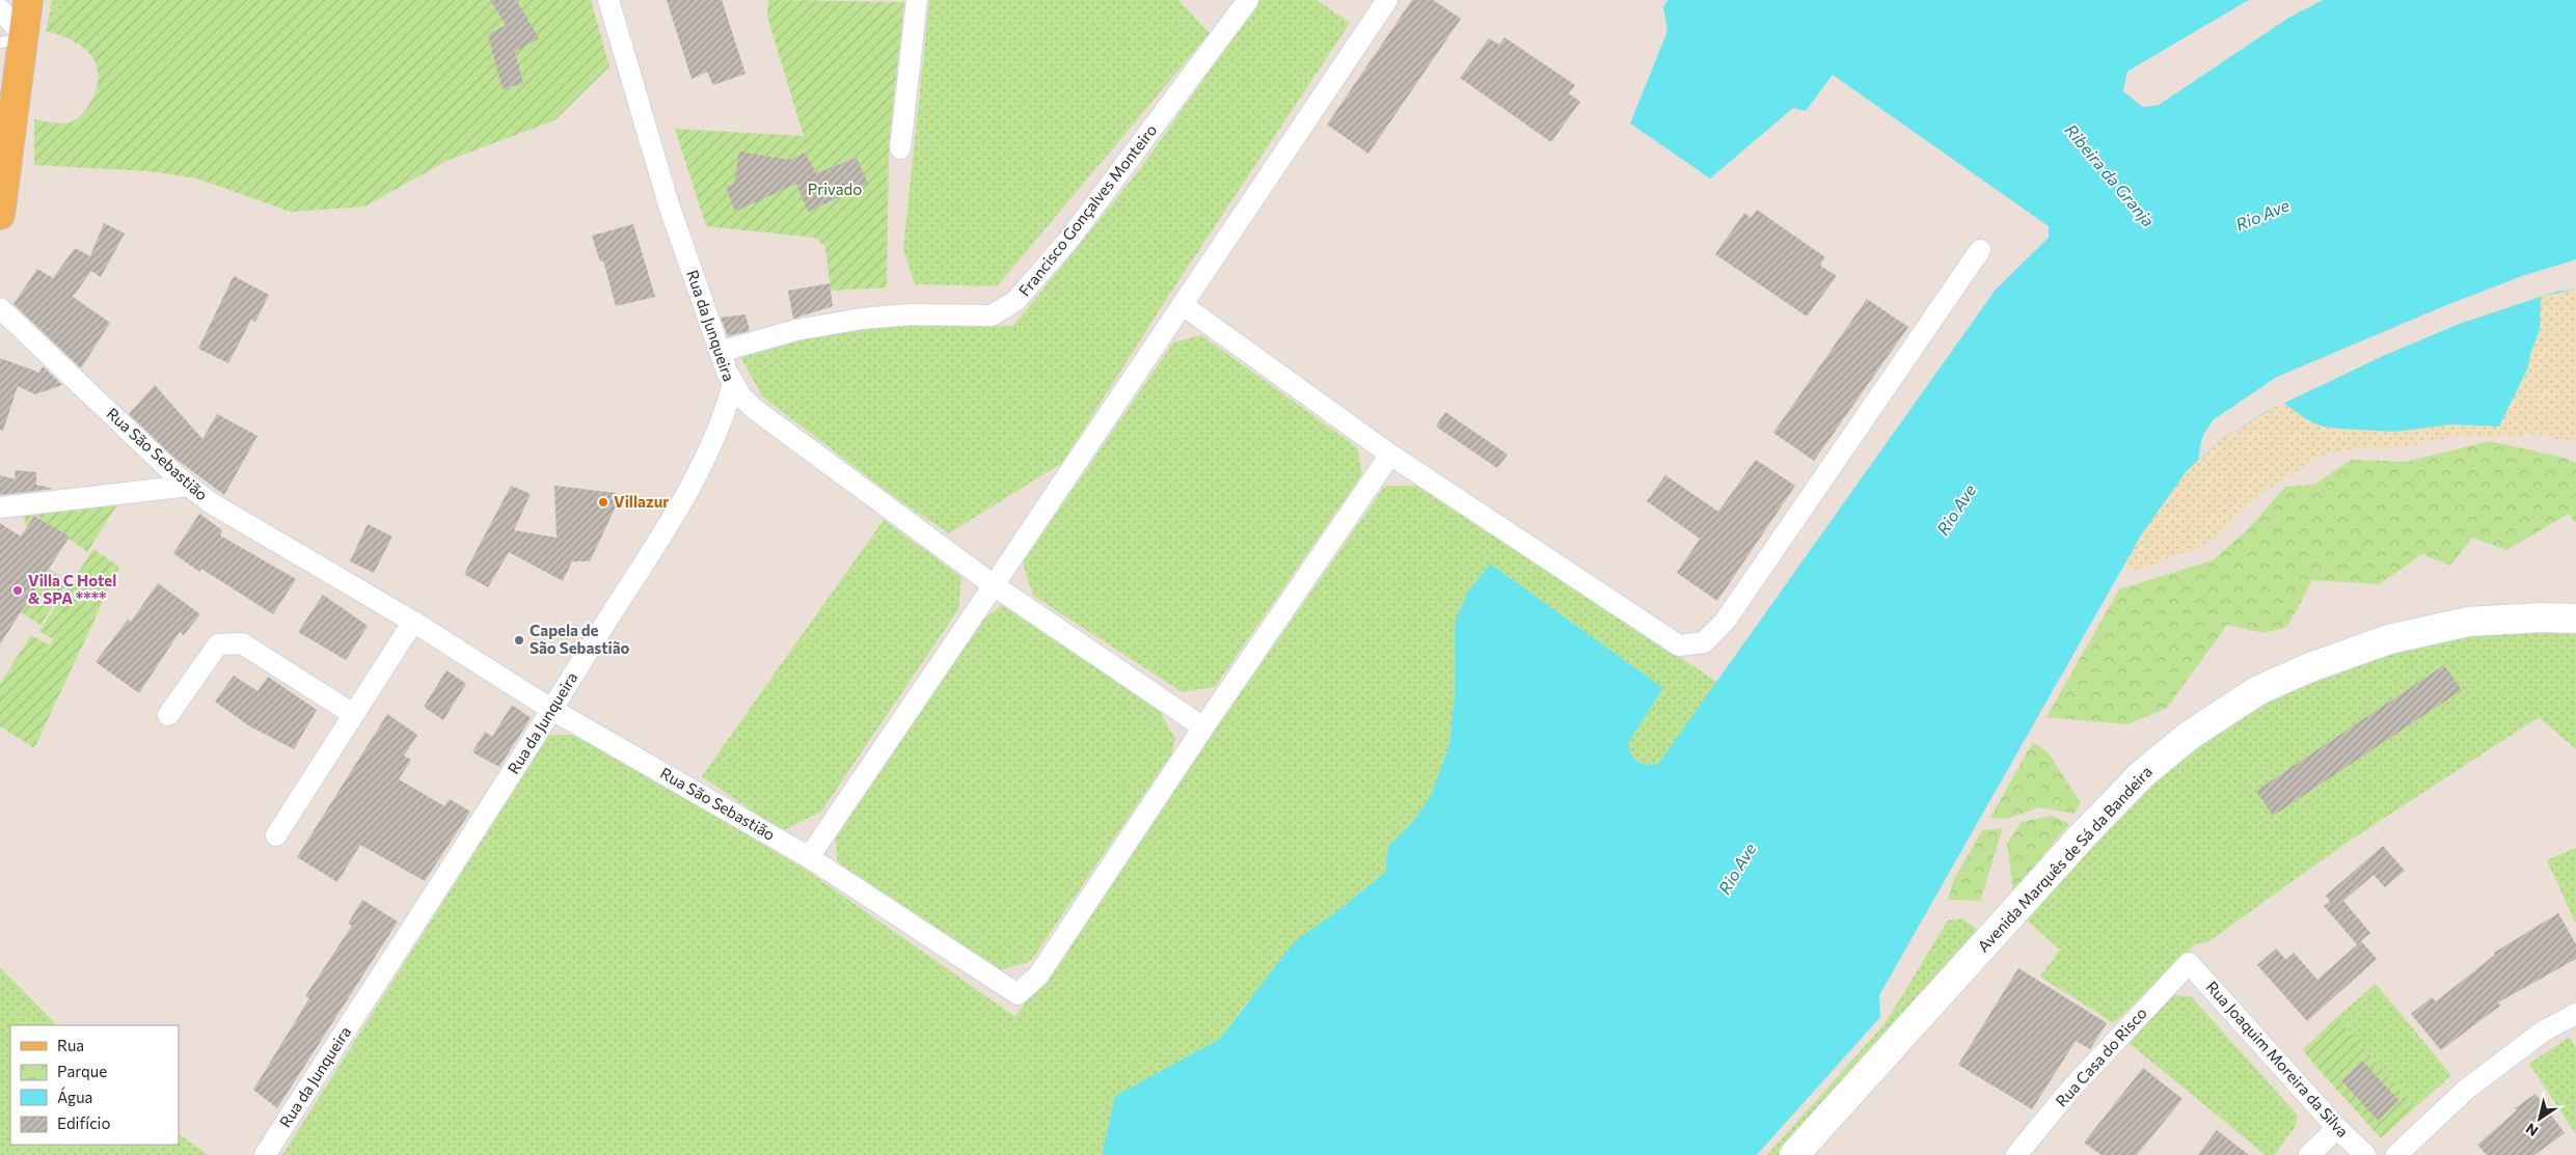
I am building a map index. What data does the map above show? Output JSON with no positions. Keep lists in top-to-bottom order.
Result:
{
  "streets": {
    "main road": ["Avenida Marquês de Sá da Bandeira"],
    "street": [
      "Francisco Gonçalves Monteiro",
      "Rua da Junqueira",
      "Rua São Sebastião",
      "Rua Casa do Risco",
      "Rua Joaquim Moreira da Silva"
    ]
  },
  "crossings": [
    ["Francisco Gonçalves Monteiro", "Rua da Junqueira"],
    ["Rua da Junqueira", "Rua São Sebastião"],
    ["Rua Casa do Risco", "Rua Joaquim Moreira da Silva"]
  ],
  "water": ["Ribeira da Granja", "Rio Ave"],
  "parks": ["Privado"],
  "places": ["Villazur", "Villa C Hotel & SPA ****", "Capela de São Sebastião"],
  "legend": [
    "Rua",
    "Parque",
    "Água",
    "Edifício"
  ],
  "north": "bottom left"
}
